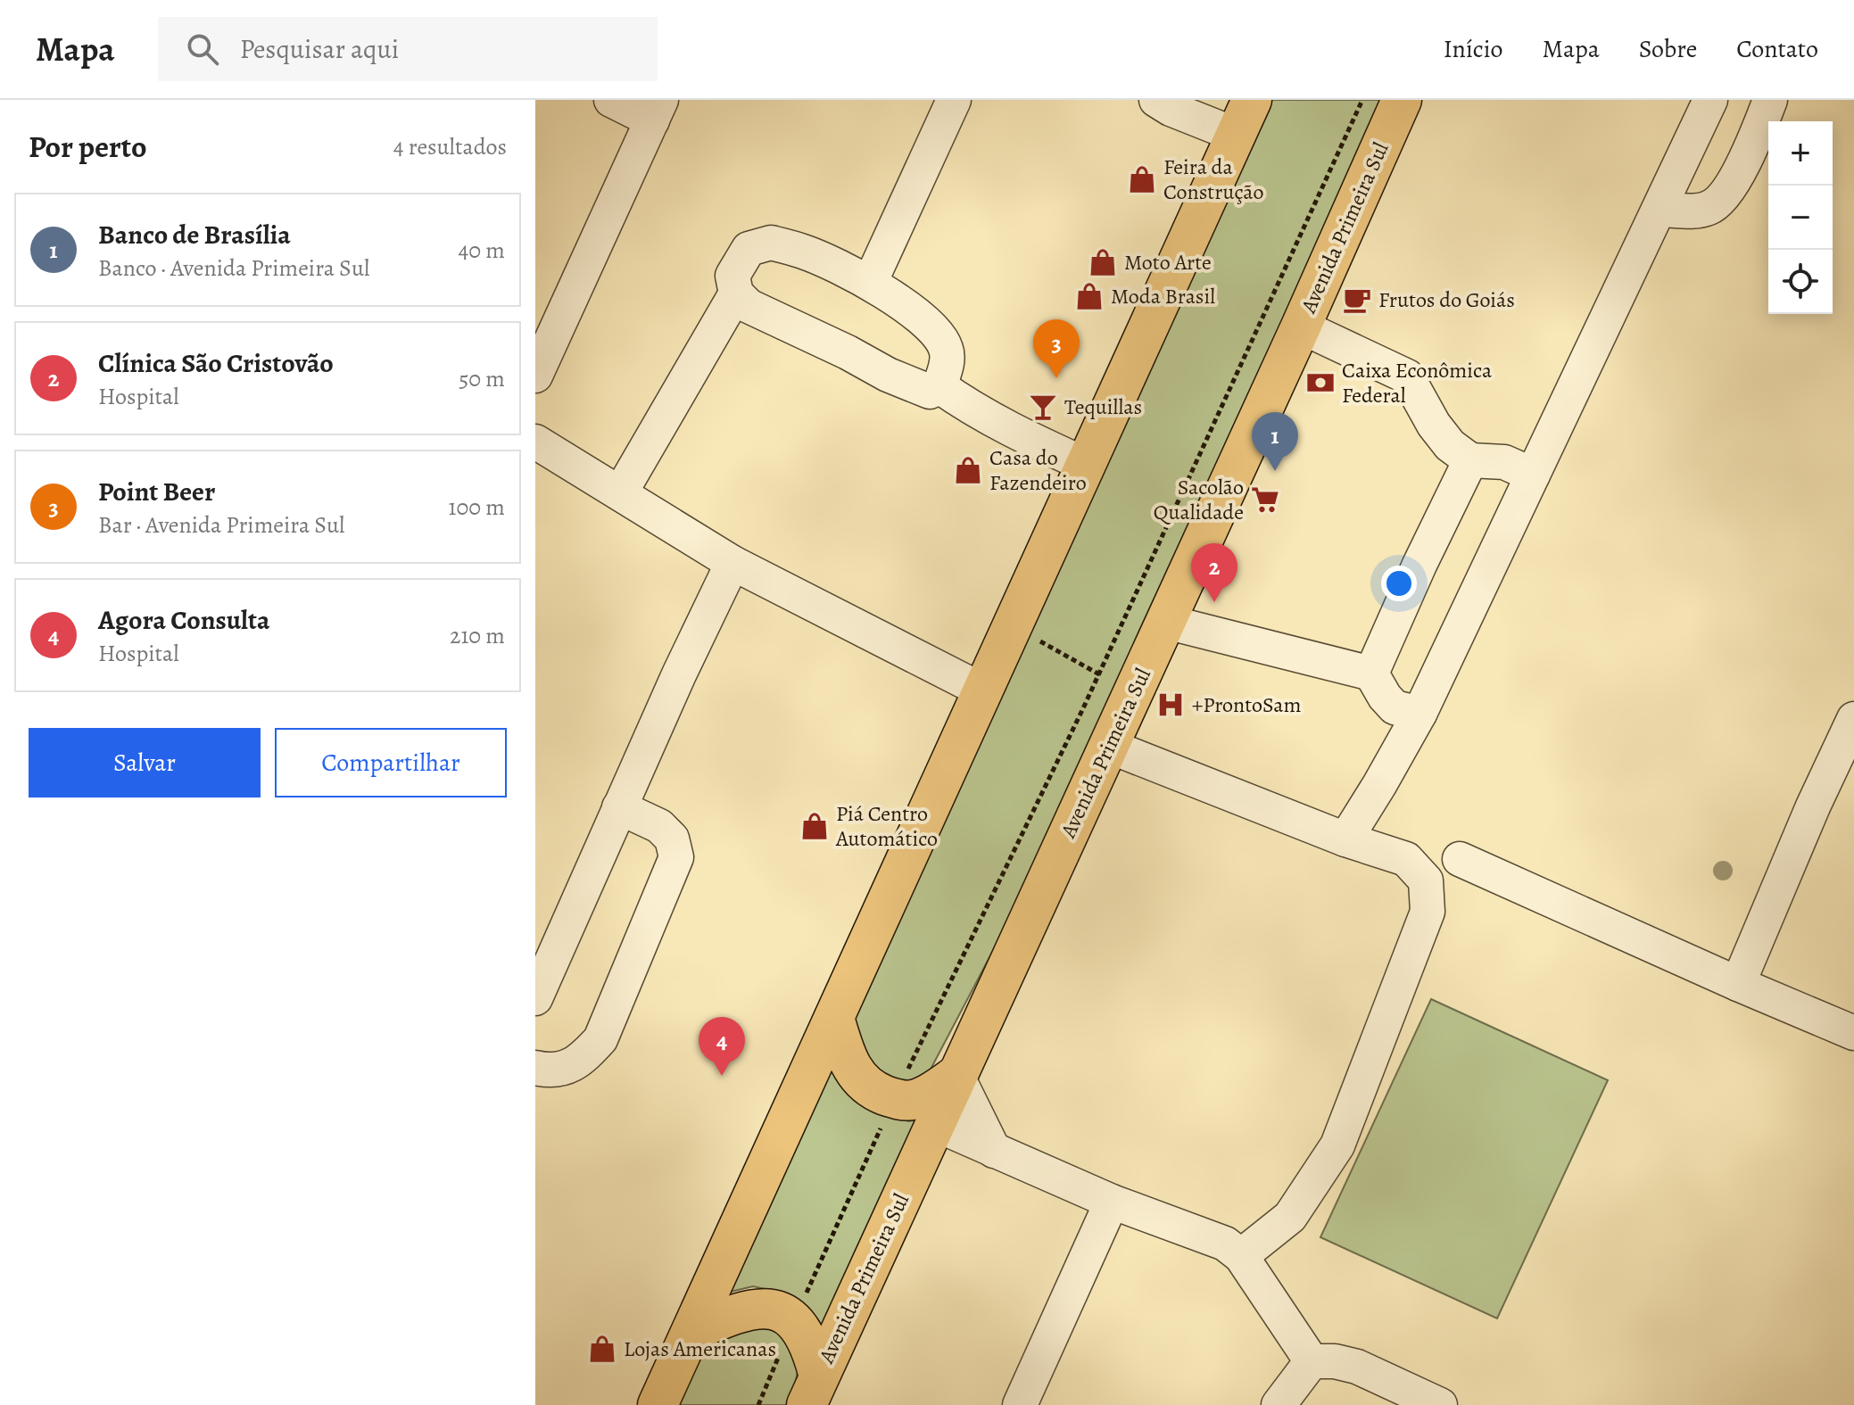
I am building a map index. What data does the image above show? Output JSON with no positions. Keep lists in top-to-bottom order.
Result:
{
  "streets": {
    "main road": ["Avenida Primeira Sul"]
  },
  "places": {
    "shop": [
      "Feira da Construção",
      "Moto Arte",
      "Moda Brasil",
      "Casa do Fazendeiro",
      "Piá Centro Automático",
      "Lojas Americanas"
    ],
    "cafe": ["Frutos do Goiás"],
    "bank": ["Caixa Econômica Federal"],
    "bar": ["Tequillas"],
    "supermarket": ["Sacolão Qualidade"],
    "hospital": ["+ProntoSam"]
  },
  "page": {
    "header": "Mapa",
    "search": "Pesquisar aqui",
    "nav": [
      "Início",
      "Mapa",
      "Sobre",
      "Contato"
    ],
    "heading": ["Por perto", "4 resultados"],
    "map_buttons": ["+", "−"],
    "list": [
      {
        "mark": "1",
        "name": "Banco de Brasília",
        "note": "Banco · Avenida Primeira Sul",
        "value": "40 m"
      },
      {
        "mark": "2",
        "name": "Clínica São Cristovão",
        "note": "Hospital",
        "value": "50 m"
      },
      {
        "mark": "3",
        "name": "Point Beer",
        "note": "Bar · Avenida Primeira Sul",
        "value": "100 m"
      },
      {
        "mark": "4",
        "name": "Agora Consulta",
        "note": "Hospital",
        "value": "210 m"
      }
    ],
    "pins": [
      "3",
      "1",
      "2",
      "4"
    ],
    "buttons": ["Salvar", "Compartilhar"]
  }
}
